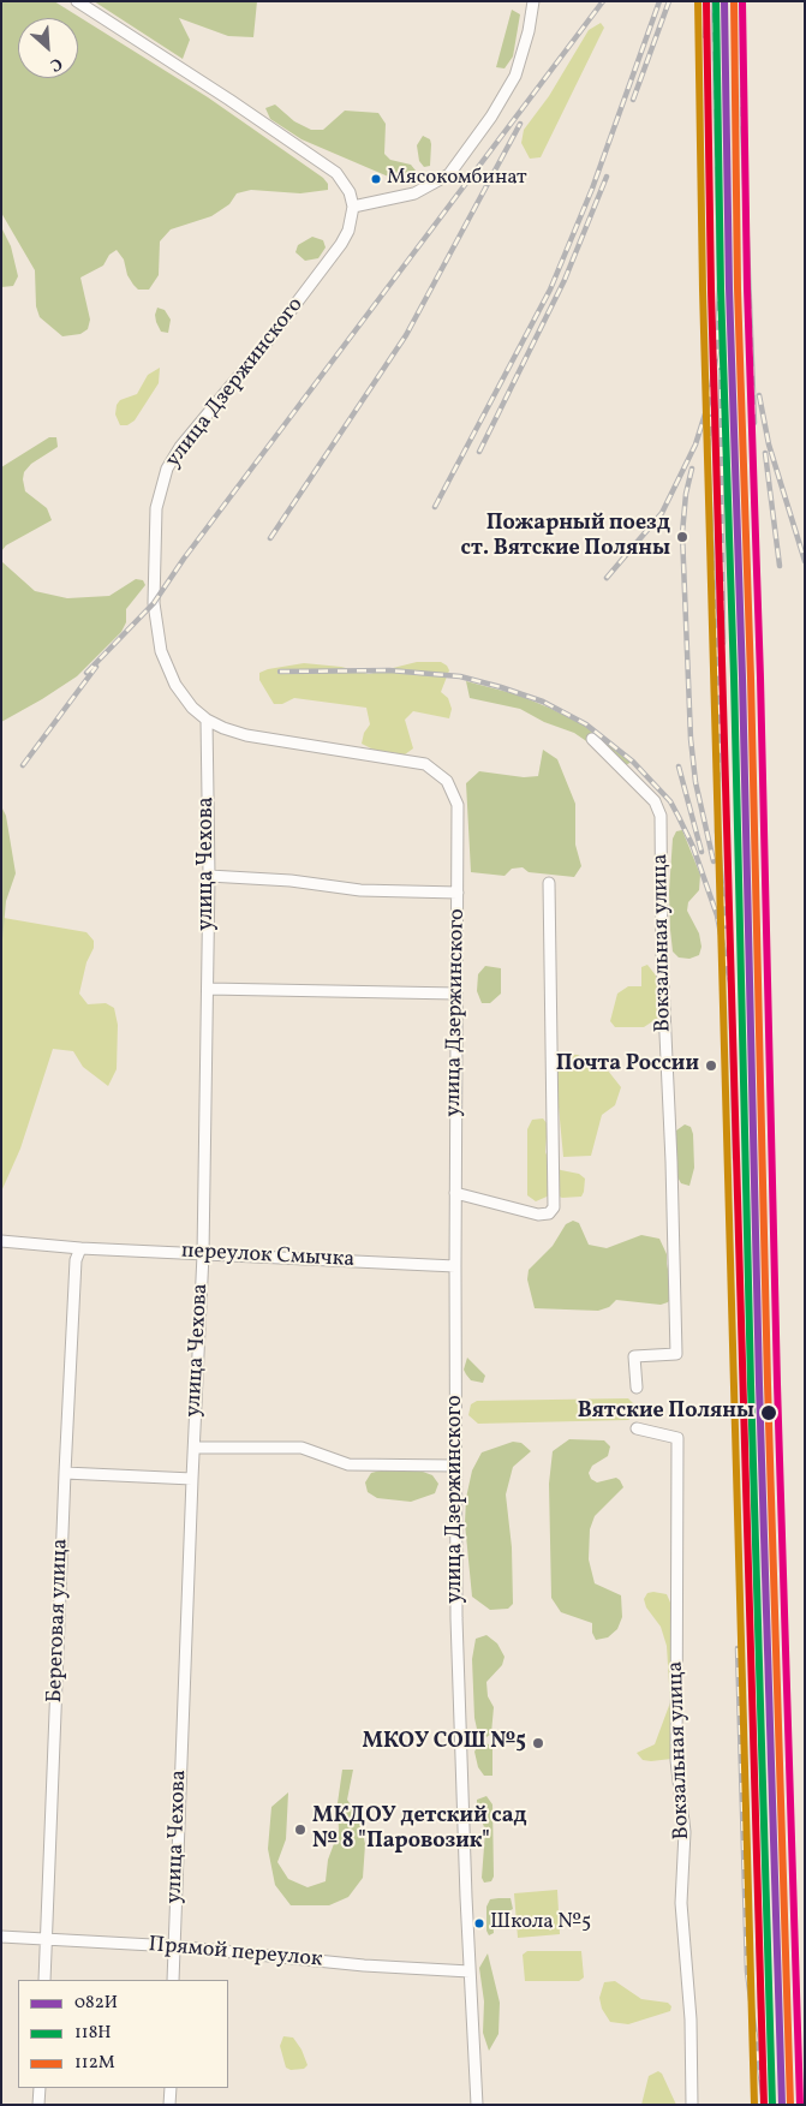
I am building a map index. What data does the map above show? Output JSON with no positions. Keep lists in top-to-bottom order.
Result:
{
  "streets": {
    "street": [
      "улица Дзержинского",
      "улица Чехова",
      "Вокзальная улица",
      "переулок Смычка",
      "Береговая улица",
      "Прямой переулок"
    ]
  },
  "crossings": [
    ["улица Дзержинского", "улица Чехова"],
    ["улица Дзержинского", "переулок Смычка"],
    ["улица Дзержинского", "Прямой переулок"],
    ["улица Чехова", "переулок Смычка"],
    ["улица Чехова", "Прямой переулок"],
    ["переулок Смычка", "Береговая улица"],
    ["Береговая улица", "Прямой переулок"]
  ],
  "places": [
    "Мясокомбинат",
    "Пожарный поезд ст. Вятские Поляны",
    "Почта России",
    "Вятские Поляны",
    "МКОУ СОШ №5",
    "МКДОУ детский сад № 8 \"Паровозик\"",
    "Школа №5"
  ],
  "lines": ["transit line 082И", "transit line 118Н", "transit line 112М"],
  "legend": ["082И", "118Н", "112М"],
  "north": "bottom right"
}
